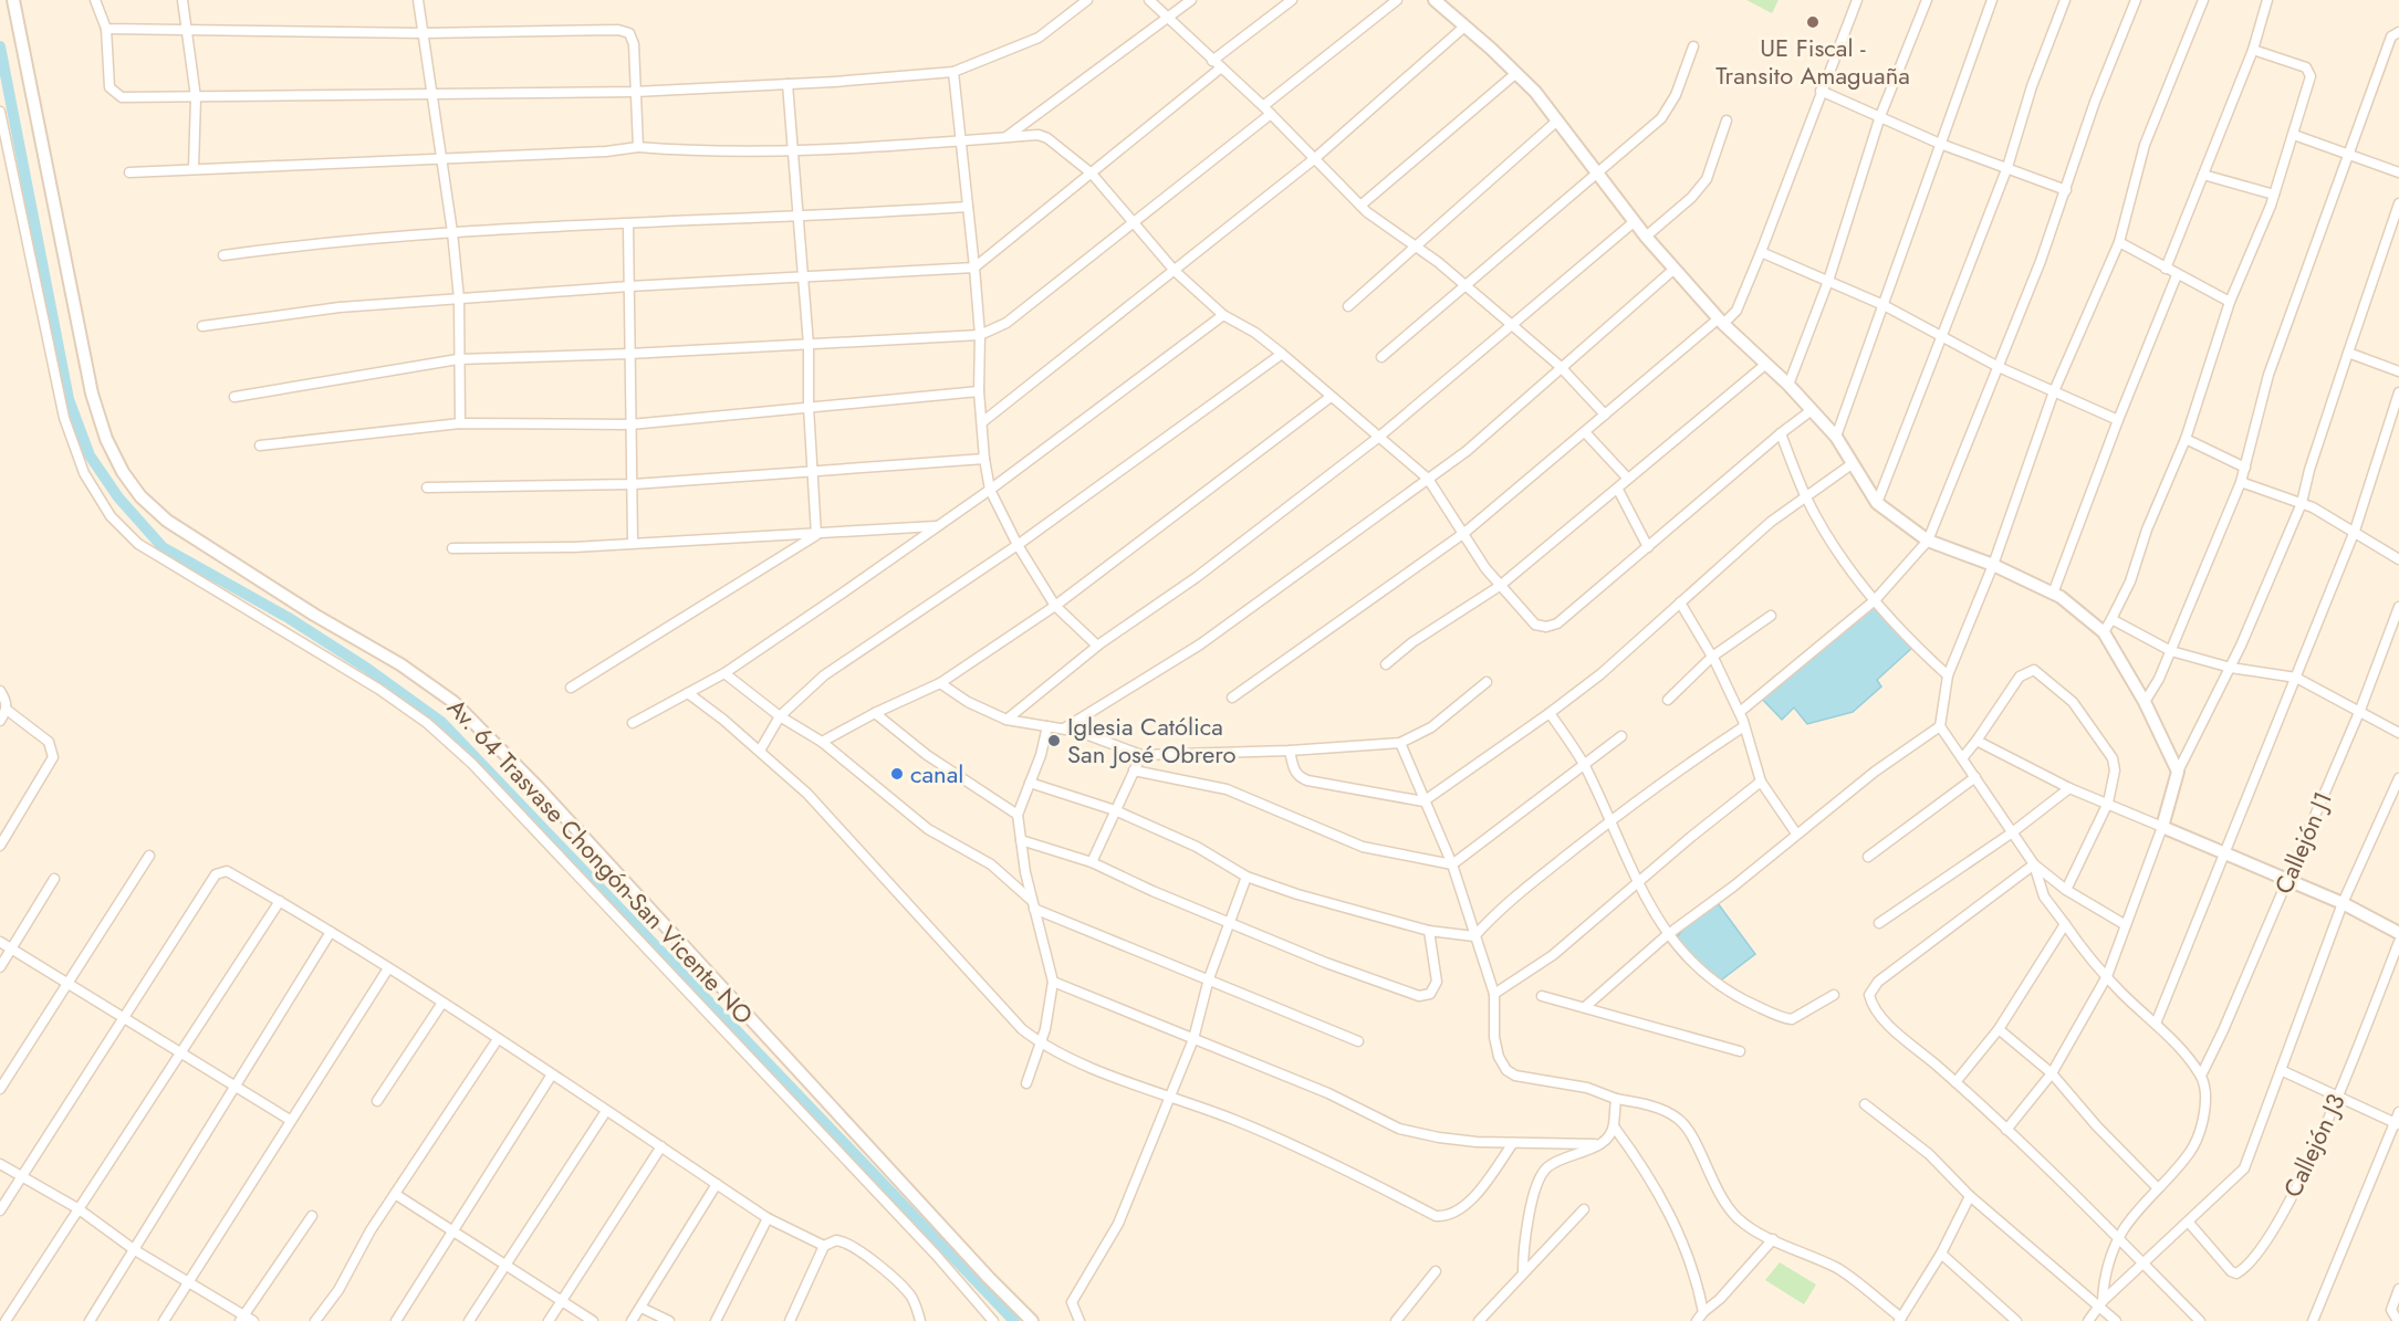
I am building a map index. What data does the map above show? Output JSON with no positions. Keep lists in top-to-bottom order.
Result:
{
  "streets": {
    "street": ["Callejón J1", "Av. 64 Trasvase Chongón-San Vicente NO", "Callejón J3"]
  },
  "places": ["UE Fiscal - Transito Amaguaña", "Iglesia Católica San José Obrero", "canal"]
}
